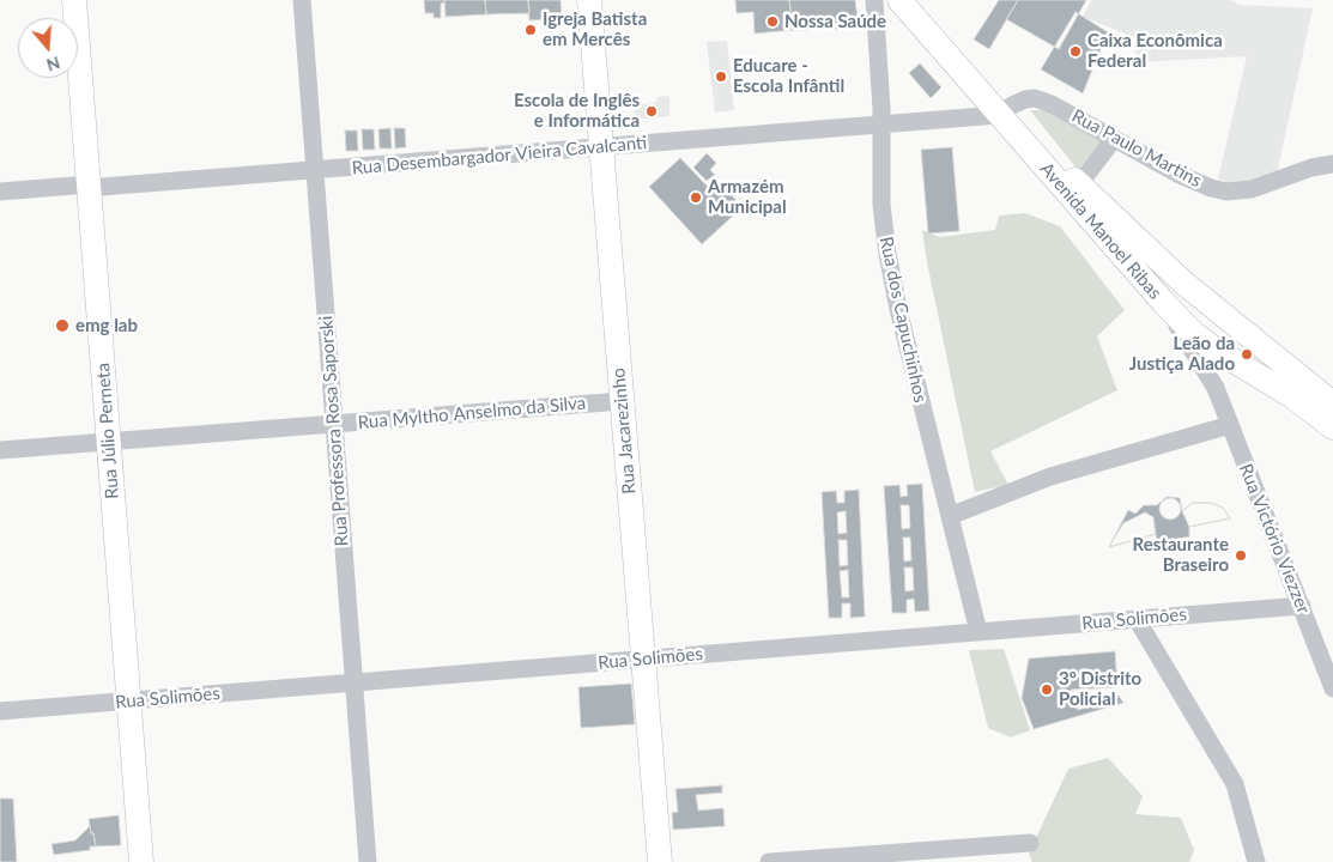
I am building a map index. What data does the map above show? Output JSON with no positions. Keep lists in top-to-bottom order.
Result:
{
  "streets": {
    "main road": ["Avenida Manoel Ribas", "Rua Júlio Perneta", "Rua Jacarezinho"],
    "street": [
      "Rua Paulo Martins",
      "Rua Desembargador Vieira Cavalcanti",
      "Rua dos Capuchinhos",
      "Rua Myltho Anselmo da Silva",
      "Rua Professora Rosa Saporski",
      "Rua Victório Viezzer",
      "Rua Solimões"
    ]
  },
  "crossings": [
    ["Rua Paulo Martins", "Rua Desembargador Vieira Cavalcanti"],
    ["Rua Paulo Martins", "Avenida Manoel Ribas"],
    ["Rua Desembargador Vieira Cavalcanti", "Avenida Manoel Ribas"],
    ["Rua Desembargador Vieira Cavalcanti", "Rua dos Capuchinhos"],
    ["Rua Desembargador Vieira Cavalcanti", "Rua Júlio Perneta"],
    ["Rua Desembargador Vieira Cavalcanti", "Rua Professora Rosa Saporski"],
    ["Rua Desembargador Vieira Cavalcanti", "Rua Jacarezinho"],
    ["Avenida Manoel Ribas", "Rua Victório Viezzer"],
    ["Rua dos Capuchinhos", "Rua Solimões"],
    ["Rua Myltho Anselmo da Silva", "Rua Júlio Perneta"],
    ["Rua Myltho Anselmo da Silva", "Rua Professora Rosa Saporski"],
    ["Rua Myltho Anselmo da Silva", "Rua Jacarezinho"],
    ["Rua Júlio Perneta", "Rua Solimões"],
    ["Rua Professora Rosa Saporski", "Rua Solimões"],
    ["Rua Jacarezinho", "Rua Solimões"],
    ["Rua Victório Viezzer", "Rua Solimões"]
  ],
  "places": [
    "Nossa Saúde",
    "Igreja Batista em Mercês",
    "Caixa Econômica Federal",
    "Educare - Escola Infântil",
    "Escola de Inglês e Informática",
    "Armazém Municipal",
    "emg lab",
    "Leão da Justiça Alado",
    "Restaurante Braseiro",
    "3º Distrito Policial"
  ],
  "north": "bottom"
}
